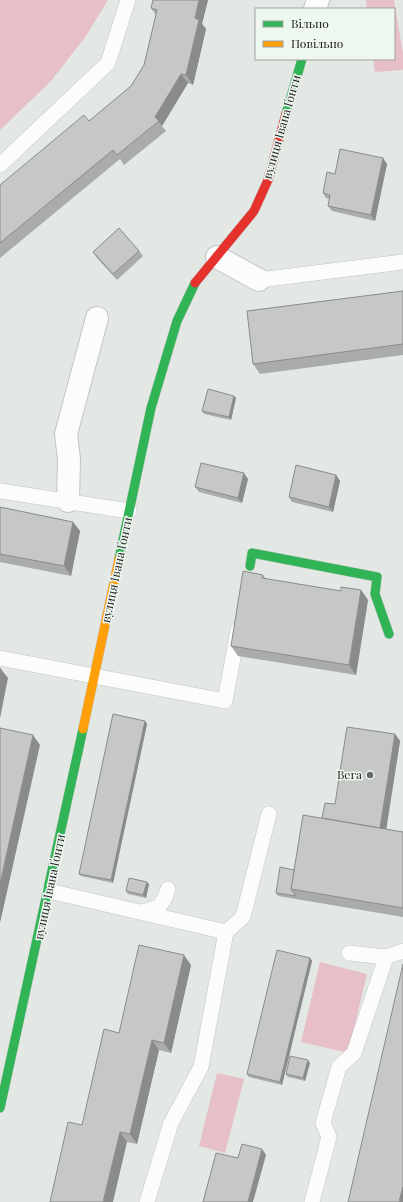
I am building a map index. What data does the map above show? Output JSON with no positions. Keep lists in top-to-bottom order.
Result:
{
  "streets": {
    "street": ["вулиця Івана Ґонти"]
  },
  "places": ["Вега"],
  "legend": ["Вільно", "Повільно"]
}
